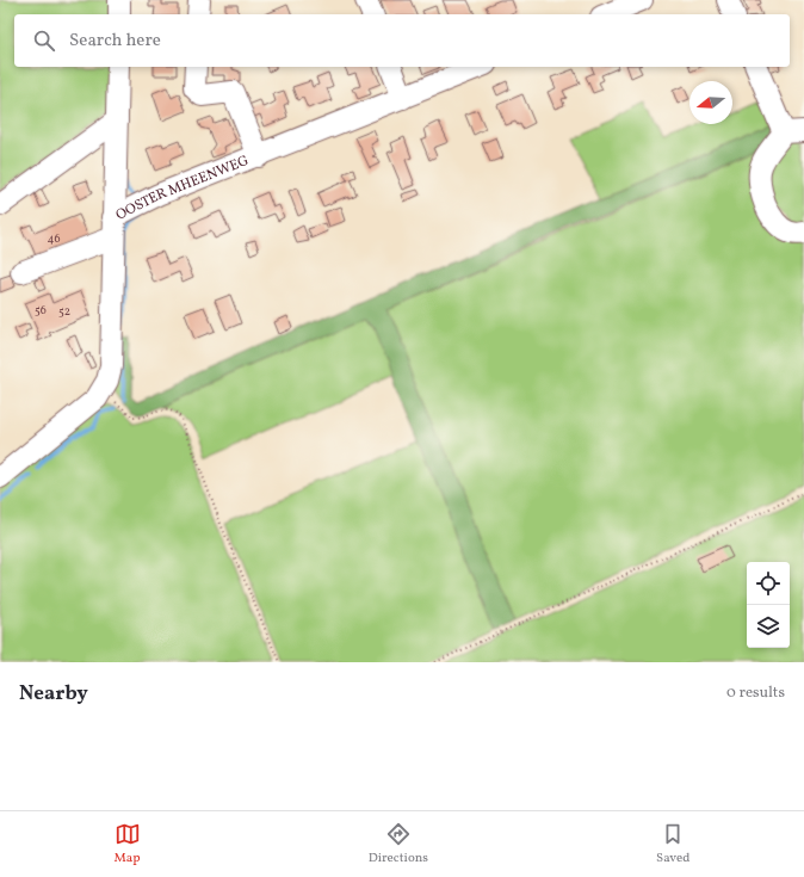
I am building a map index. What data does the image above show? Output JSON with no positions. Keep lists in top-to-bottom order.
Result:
{
  "streets": {
    "street": ["OOSTER MHEENWEG"]
  },
  "house_numbers": ["46", "56", "52"],
  "north": "left",
  "page": {
    "search": "Search here",
    "heading": ["Nearby", "0 results"],
    "nav": ["Map", "Directions", "Saved"]
  }
}
